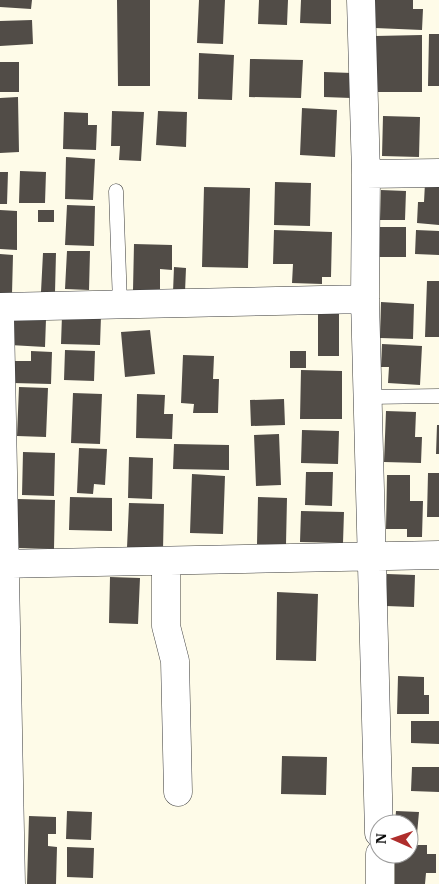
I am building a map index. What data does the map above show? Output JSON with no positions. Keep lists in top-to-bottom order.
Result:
{
  "north": "left"
}
